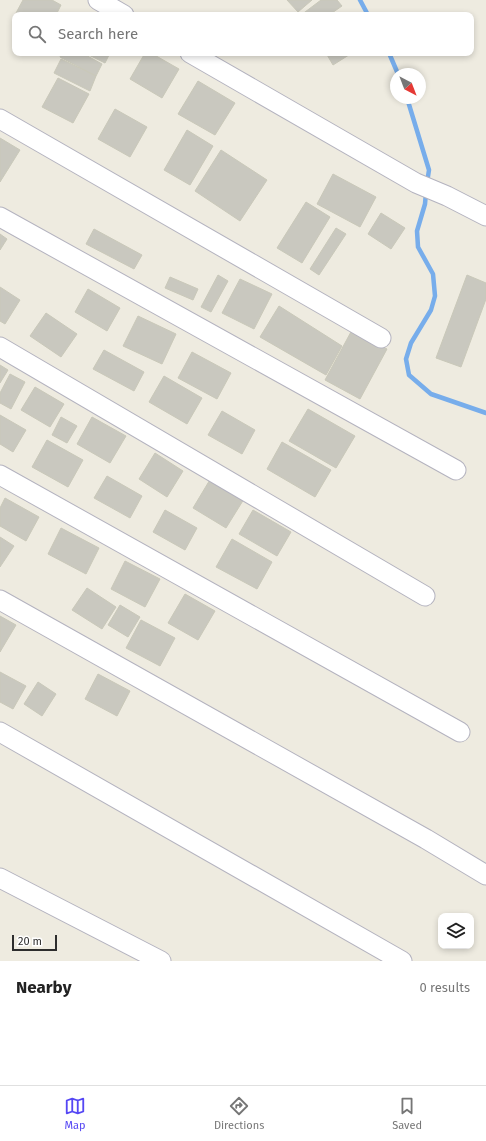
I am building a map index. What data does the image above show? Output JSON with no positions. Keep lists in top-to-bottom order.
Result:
{
  "scale_bar": "20 m",
  "north": "bottom right",
  "page": {
    "search": "Search here",
    "scale": "20 m",
    "heading": ["Nearby", "0 results"],
    "nav": ["Map", "Directions", "Saved"]
  }
}
